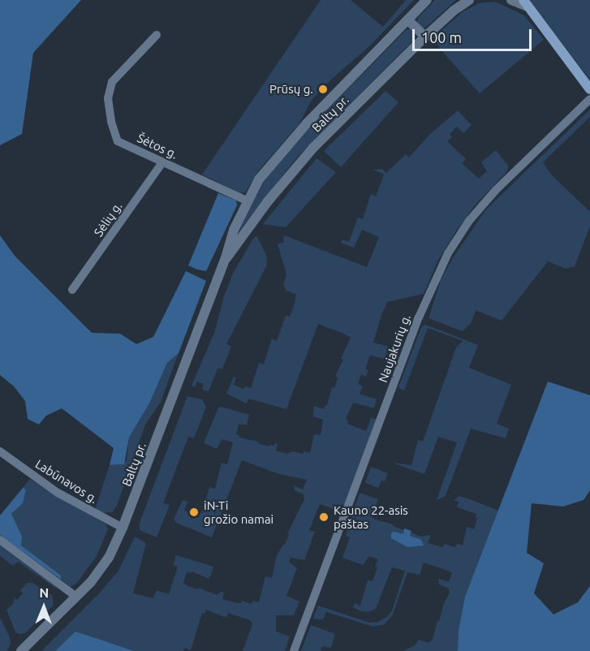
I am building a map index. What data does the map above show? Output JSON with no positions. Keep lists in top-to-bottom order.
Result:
{
  "streets": {
    "street": [
      "Baltų pr.",
      "Šėtos g.",
      "Sėlių g.",
      "Naujakurių g.",
      "Labūnavos g."
    ]
  },
  "crossings": [
    ["Baltų pr.", "Šėtos g."],
    ["Baltų pr.", "Labūnavos g."],
    ["Šėtos g.", "Sėlių g."]
  ],
  "places": ["Prūsų g.", "iN-Ti grožio namai", "Kauno 22-asis paštas"],
  "scale_bar": "100 m",
  "north": "top"
}
